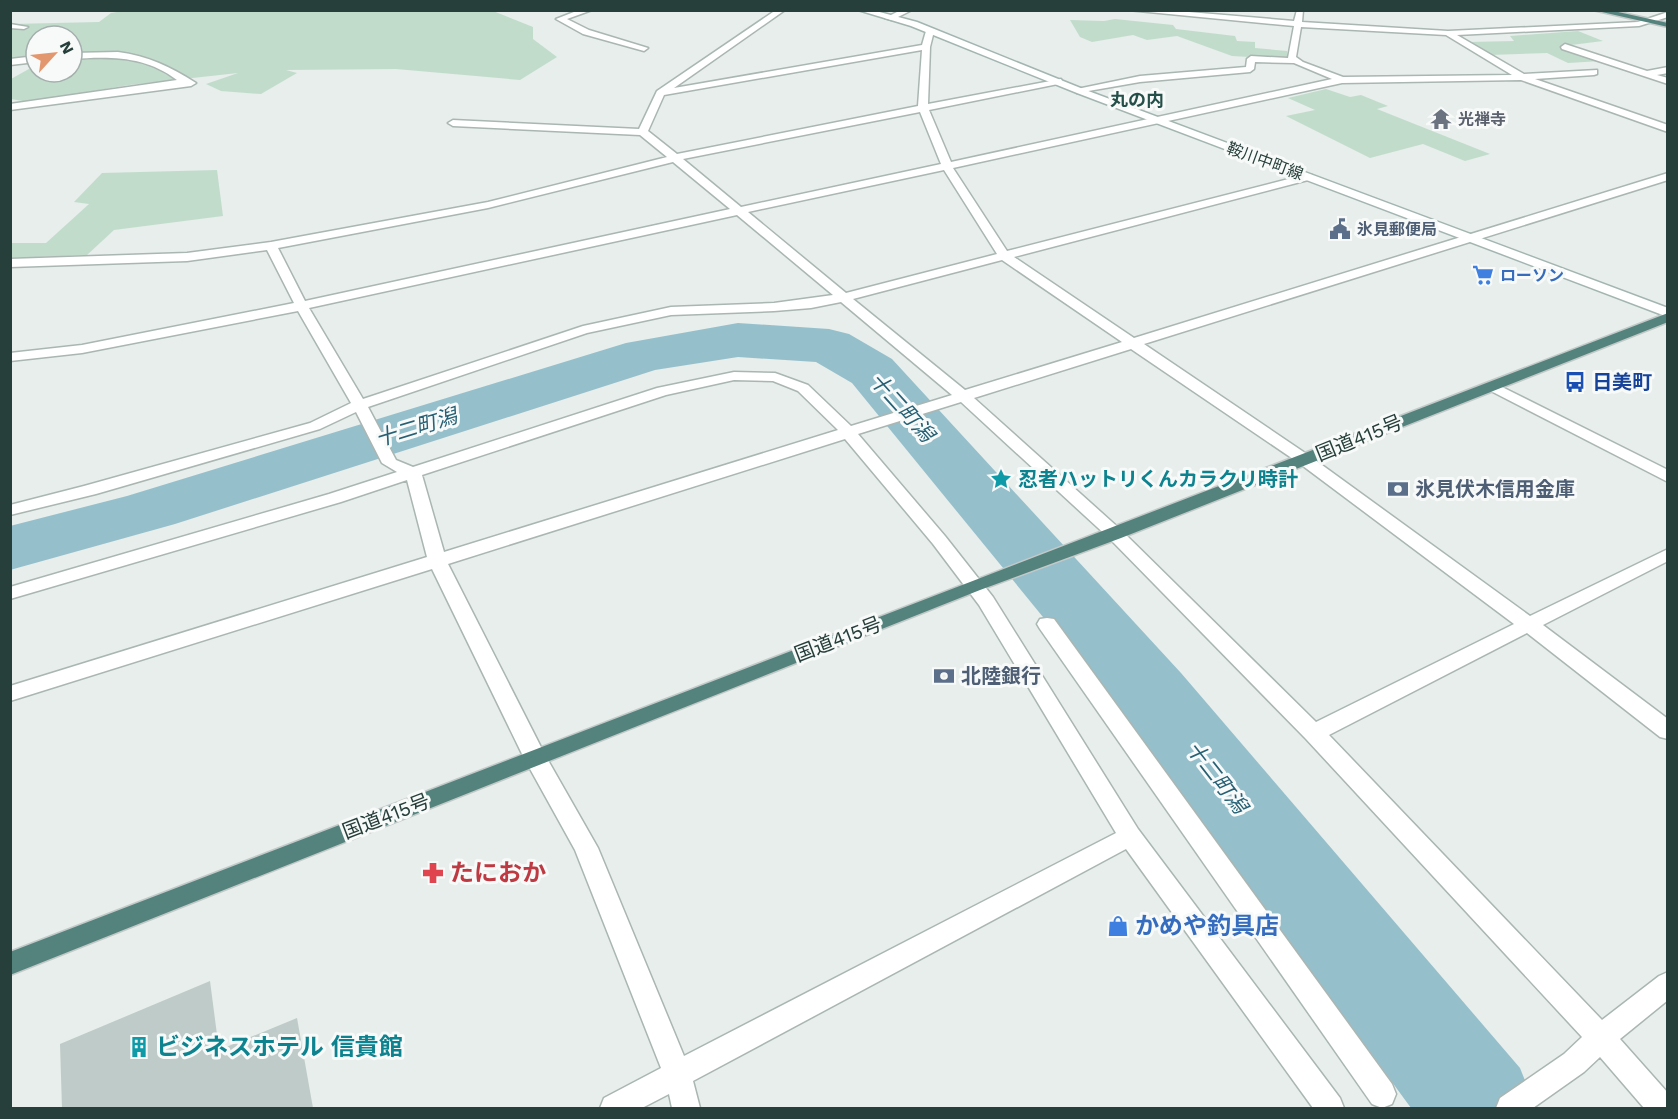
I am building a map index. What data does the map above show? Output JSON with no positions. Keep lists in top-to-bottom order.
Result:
{
  "streets": {
    "highway": ["国道415号"],
    "street": ["鞍川中町線"]
  },
  "crossings": [
    ["鞍川中町線", "国道415号"]
  ],
  "districts": ["丸の内"],
  "water": ["十二町潟"],
  "places": {
    "temple": ["光禅寺"],
    "public building": ["氷見郵便局"],
    "supermarket": ["ローソン"],
    "bus stop": ["日美町"],
    "place": ["忍者ハットリくんカラクリ時計"],
    "bank": ["氷見伏木信用金庫", "北陸銀行"],
    "pharmacy": ["たにおか"],
    "shop": ["かめや釣具店"],
    "building": ["ビジネスホテル 信貴館"]
  },
  "north": "top right"
}
